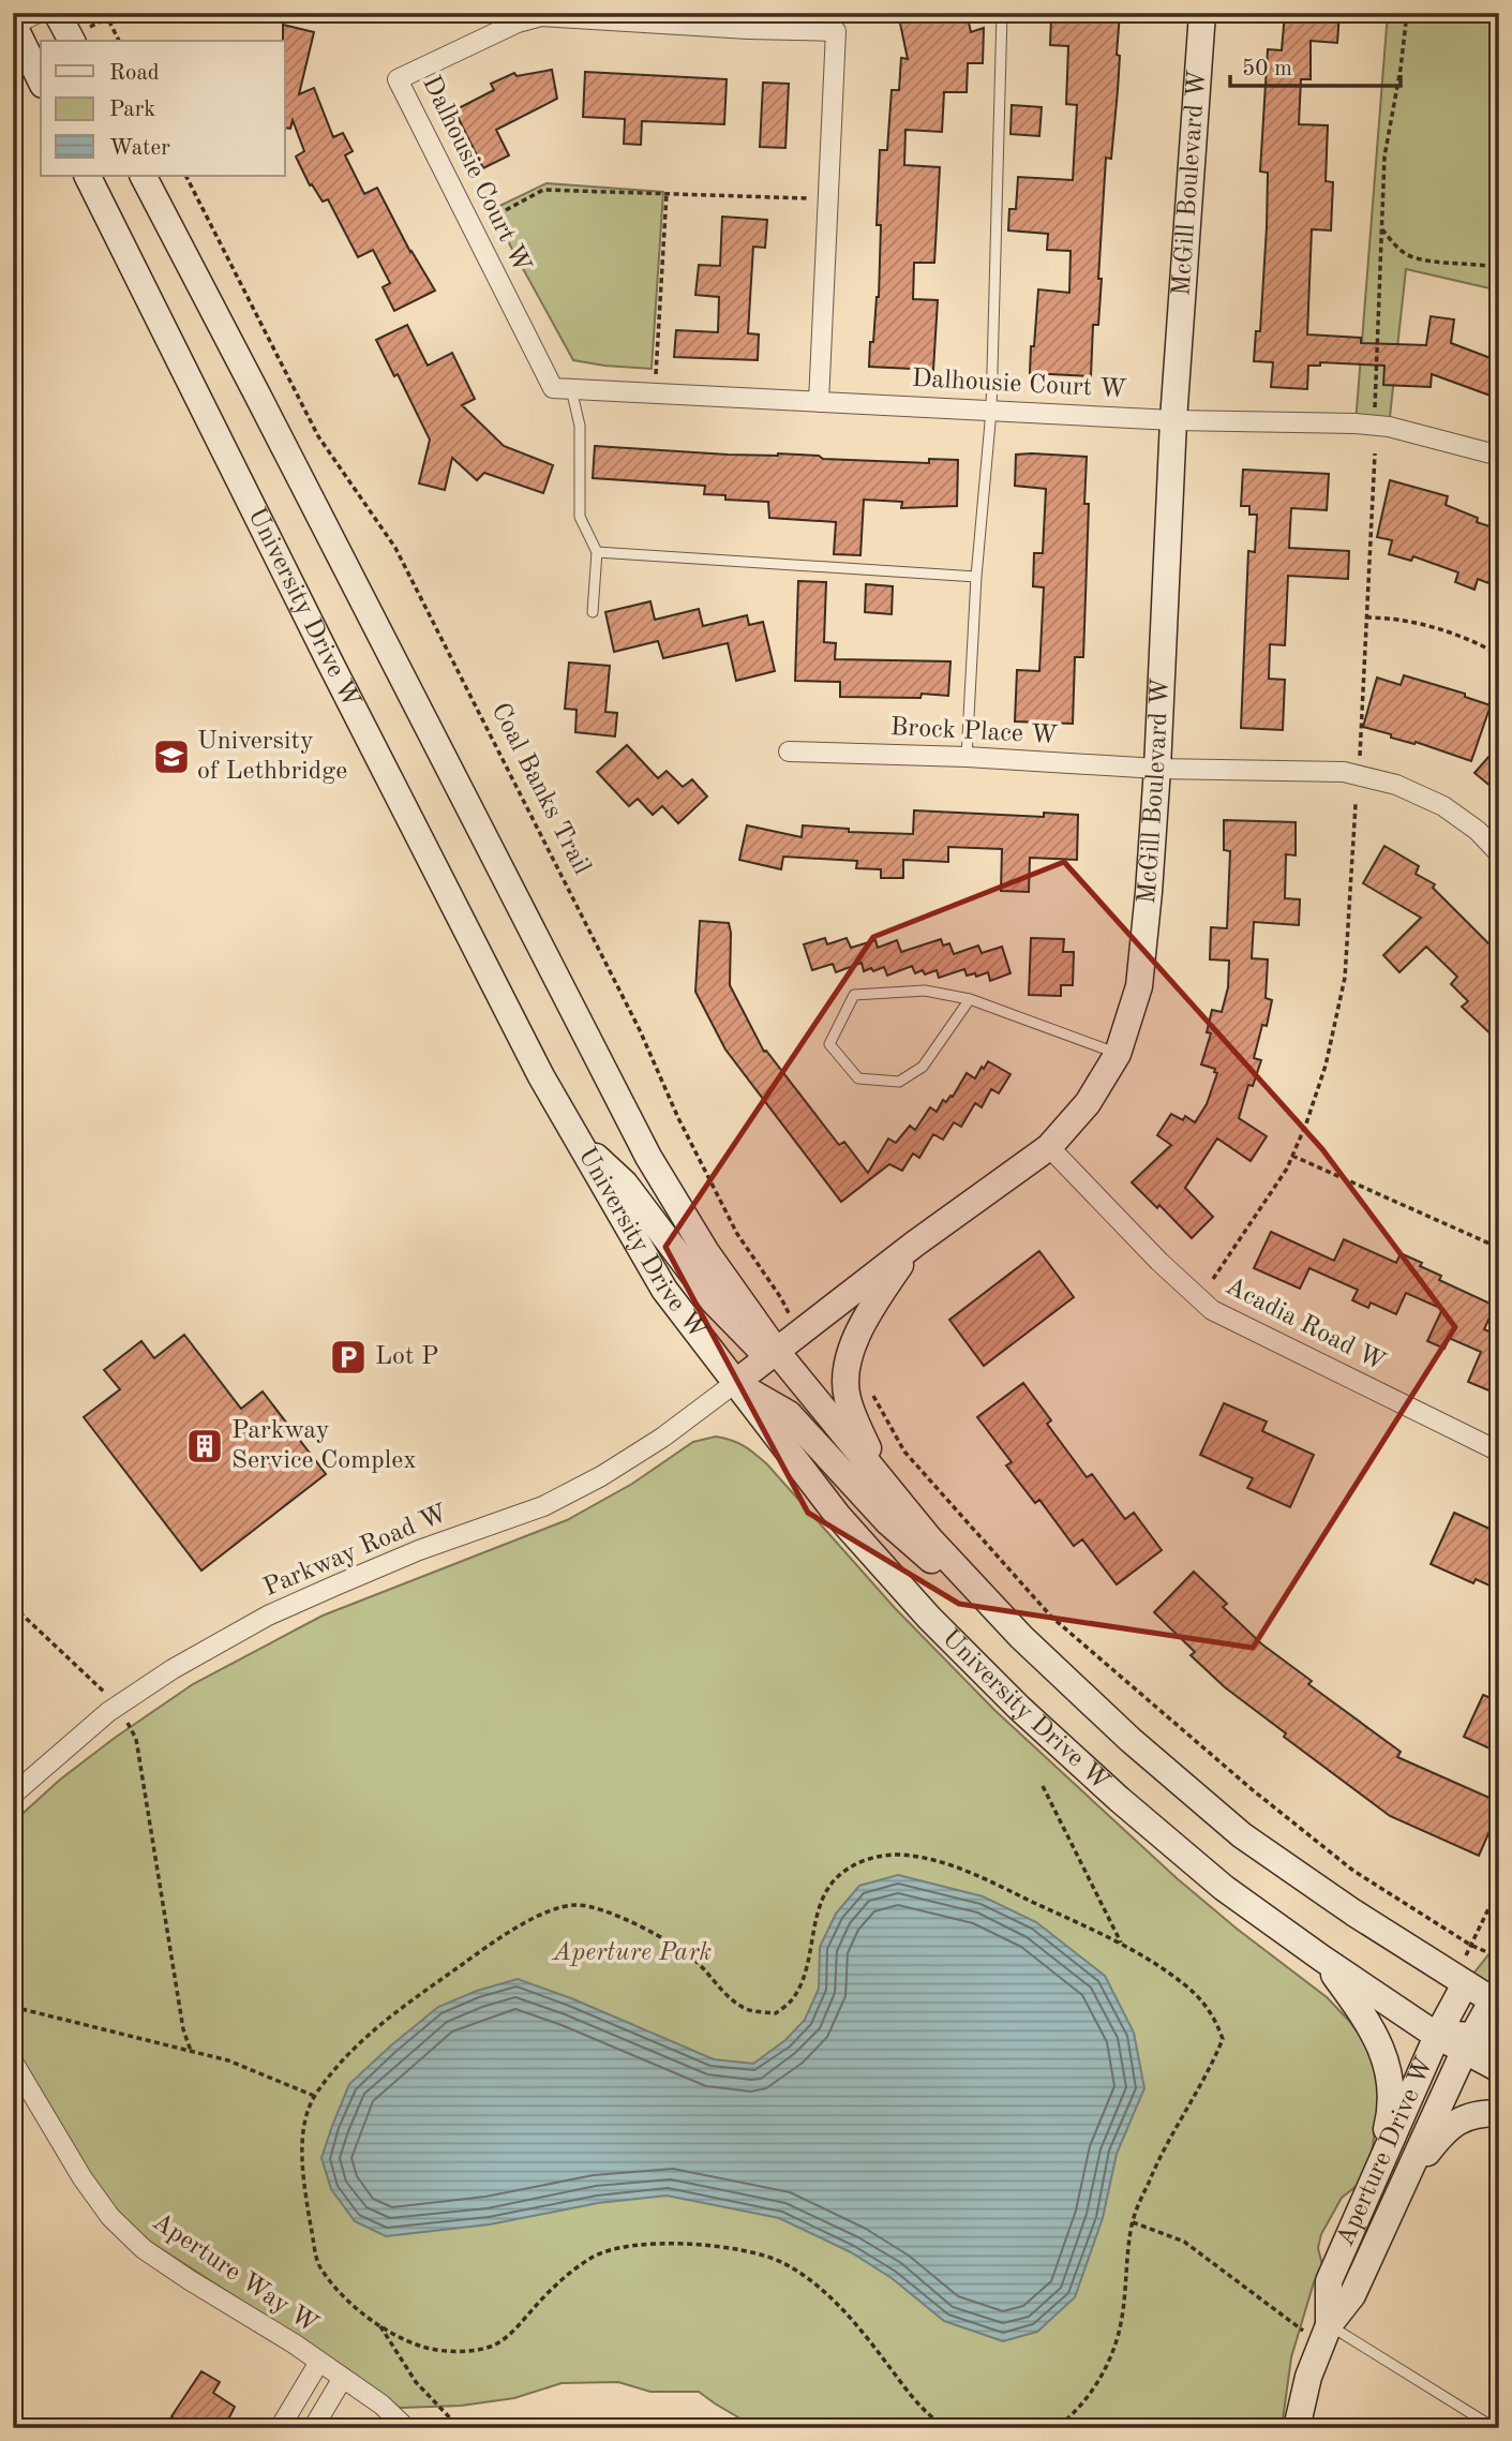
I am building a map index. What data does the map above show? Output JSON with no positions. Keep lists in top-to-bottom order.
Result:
{
  "streets": {
    "main road": ["McGill Boulevard W", "University Drive W", "Aperture Drive W"],
    "street": [
      "Dalhousie Court W",
      "Brock Place W",
      "Acadia Road W",
      "Parkway Road W",
      "Aperture Way W"
    ],
    "path": ["Coal Banks Trail"]
  },
  "crossings": [
    ["Dalhousie Court W", "McGill Boulevard W"],
    ["McGill Boulevard W", "University Drive W"],
    ["McGill Boulevard W", "Brock Place W"],
    ["McGill Boulevard W", "Coal Banks Trail"],
    ["McGill Boulevard W", "Acadia Road W"],
    ["McGill Boulevard W", "Parkway Road W"],
    ["University Drive W", "Parkway Road W"],
    ["University Drive W", "Aperture Drive W"]
  ],
  "parks": ["Aperture Park"],
  "places": {
    "school or university": ["University of Lethbridge"],
    "parking": ["Lot P"],
    "building": ["Parkway Service Complex"]
  },
  "legend": ["Road", "Park", "Water"],
  "scale_bar": "50 m"
}
